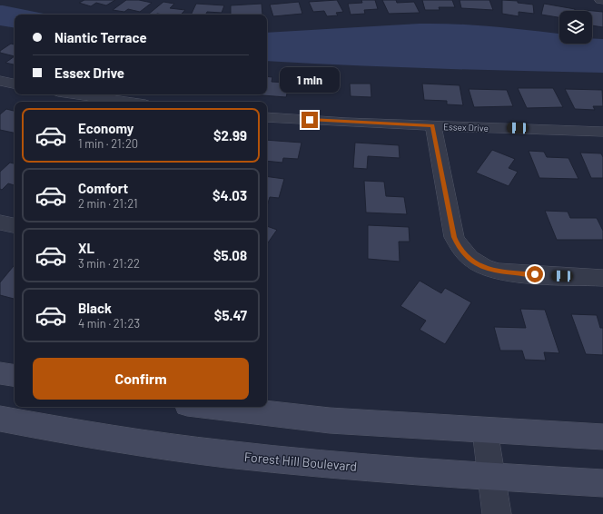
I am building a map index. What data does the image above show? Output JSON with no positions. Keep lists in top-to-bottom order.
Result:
{
  "streets": {
    "main road": ["Forest Hill Boulevard"],
    "street": ["Essex Drive"]
  },
  "page": {
    "banner": ["Niantic Terrace", "Essex Drive"],
    "bubble": "1 min",
    "list": [
      {
        "name": "Economy",
        "note": "1 min · 21:20",
        "value": "$2.99"
      },
      {
        "name": "Comfort",
        "note": "2 min · 21:21",
        "value": "$4.03"
      },
      {
        "name": "XL",
        "note": "3 min · 21:22",
        "value": "$5.08"
      },
      {
        "name": "Black",
        "note": "4 min · 21:23",
        "value": "$5.47"
      }
    ],
    "buttons": "Confirm"
  }
}
